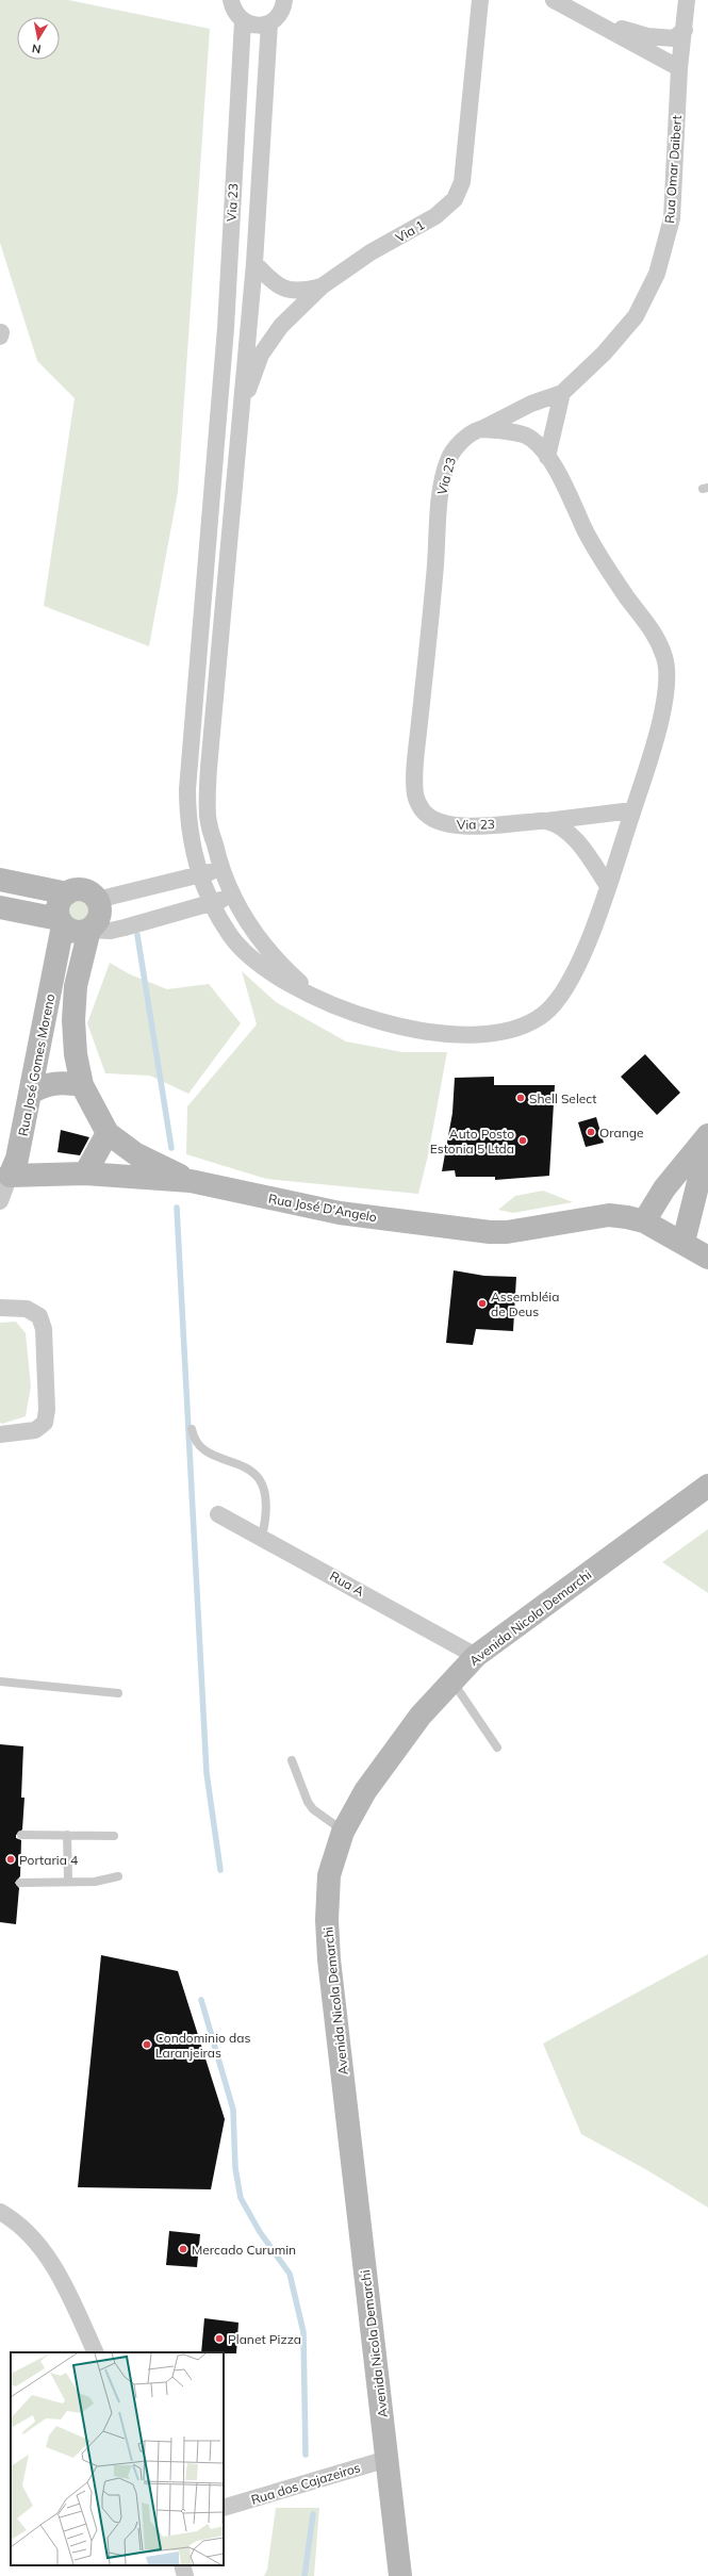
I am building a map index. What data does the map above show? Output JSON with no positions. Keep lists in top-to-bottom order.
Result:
{
  "streets": {
    "street": [
      "Rua Omar Daibert",
      "Via 23",
      "Via 1",
      "Rua José Gomes Moreno",
      "Rua José D'Angelo",
      "Rua A",
      "Avenida Nicola Demarchi",
      "Rua dos Cajazeiros"
    ]
  },
  "crossings": [
    ["Rua Omar Daibert", "Via 23"],
    ["Via 23", "Via 1"],
    ["Rua José Gomes Moreno", "Rua José D'Angelo"],
    ["Rua A", "Avenida Nicola Demarchi"],
    ["Avenida Nicola Demarchi", "Rua dos Cajazeiros"]
  ],
  "places": [
    "Shell Select",
    "Orange",
    "Auto Posto Estonia 5 Ltda",
    "Assembléia de Deus",
    "Portaria 4",
    "Condominio das Laranjeiras",
    "Mercado Curumin",
    "Planet Pizza"
  ],
  "north": "bottom"
}
